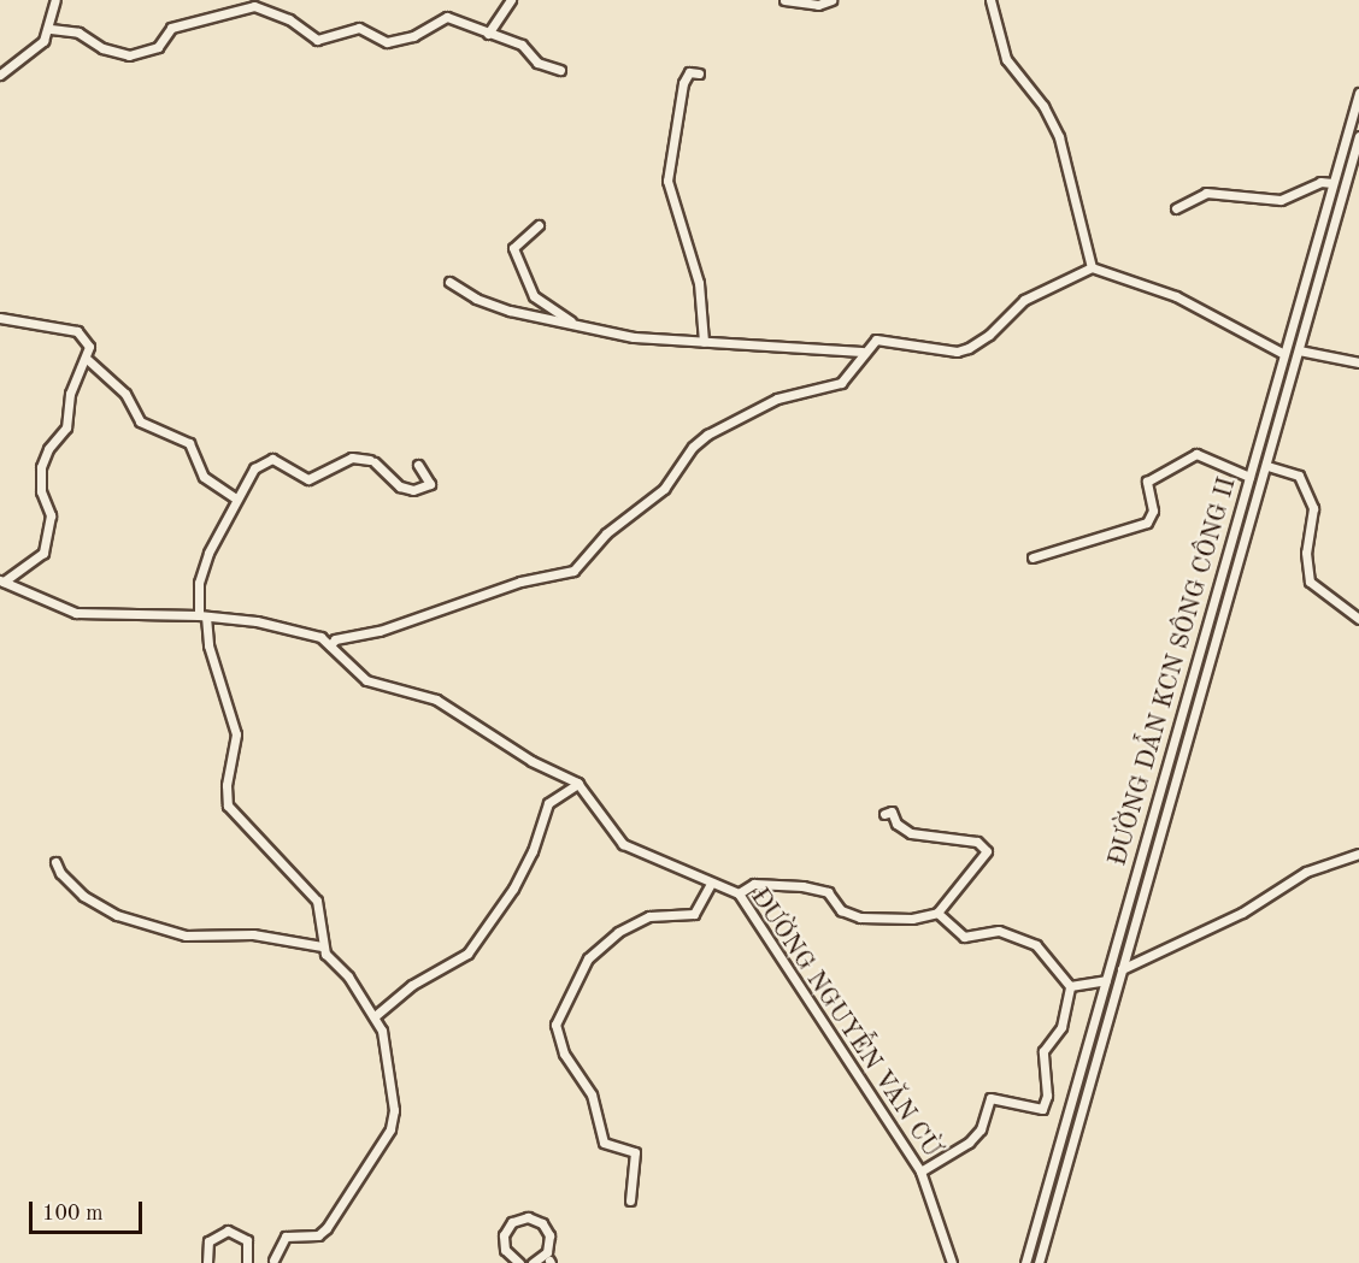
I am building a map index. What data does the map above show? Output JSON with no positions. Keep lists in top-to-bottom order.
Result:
{
  "streets": {
    "street": ["ĐƯỜNG DẪN KCN SÔNG CÔNG II", "ĐƯỜNG NGUYỄN VĂN CỪ"]
  },
  "scale_bar": "100 m"
}
